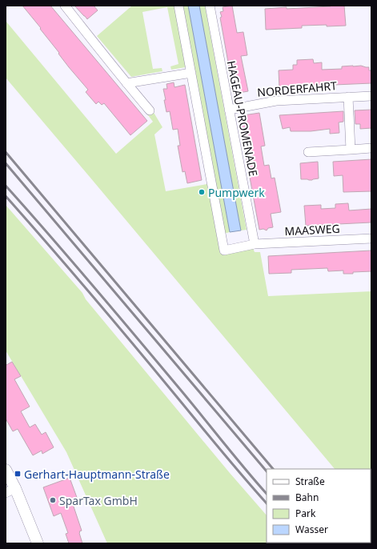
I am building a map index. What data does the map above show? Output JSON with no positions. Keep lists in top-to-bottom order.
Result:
{
  "streets": {
    "street": ["NORDERFAHRT", "HAGEAU-PROMENADE", "MAASWEG"]
  },
  "crossings": [
    ["NORDERFAHRT", "HAGEAU-PROMENADE"],
    ["HAGEAU-PROMENADE", "MAASWEG"]
  ],
  "places": {
    "other": ["Pumpwerk", "SparTax GmbH"],
    "transit": ["Gerhart-Hauptmann-Straße"]
  },
  "legend": [
    "Straße",
    "Bahn",
    "Park",
    "Wasser"
  ]
}
